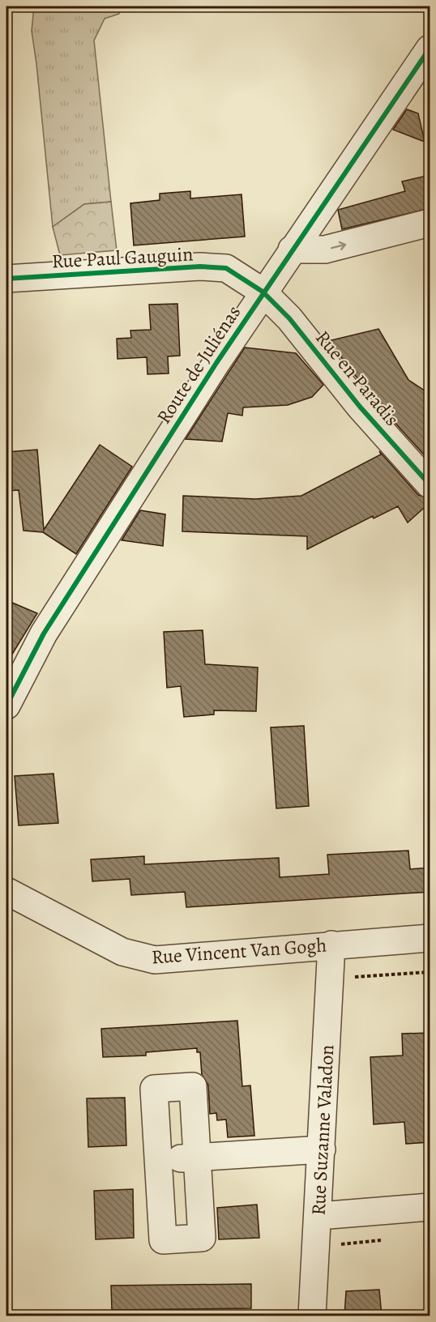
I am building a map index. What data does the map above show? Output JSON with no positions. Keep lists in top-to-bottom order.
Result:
{
  "streets": {
    "street": [
      "Rue Paul Gauguin",
      "Route de Juliénas",
      "Rue en Paradis",
      "Rue Vincent Van Gogh",
      "Rue Suzanne Valadon"
    ]
  },
  "crossings": [
    ["Rue Paul Gauguin", "Route de Juliénas"],
    ["Rue Paul Gauguin", "Rue en Paradis"],
    ["Route de Juliénas", "Rue en Paradis"],
    ["Rue Vincent Van Gogh", "Rue Suzanne Valadon"]
  ]
}
